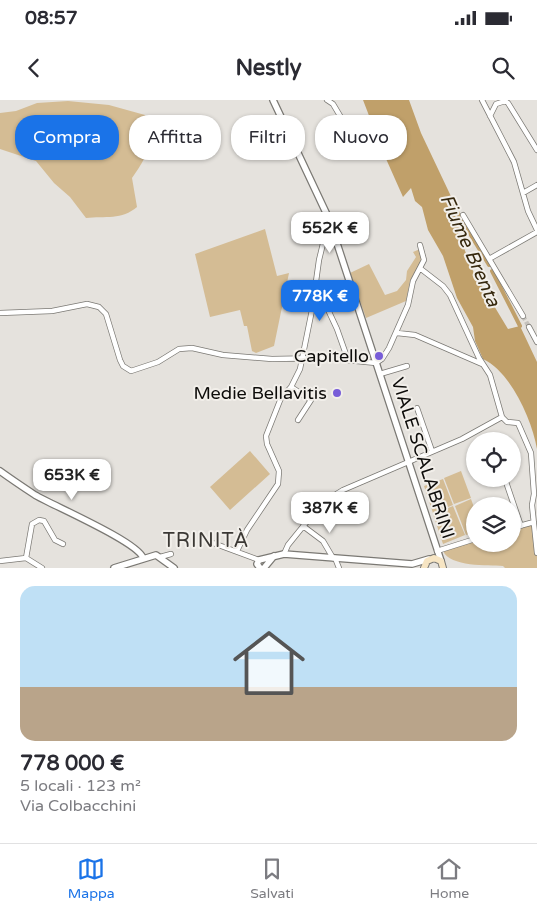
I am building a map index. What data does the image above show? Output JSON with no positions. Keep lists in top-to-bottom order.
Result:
{
  "streets": {
    "street": ["VIALE SCALABRINI"]
  },
  "districts": ["TRINITÀ"],
  "water": ["Fiume Brenta"],
  "places": ["Capitello", "Medie Bellavitis"],
  "page": {
    "status": "08:57",
    "header": "Nestly",
    "chip": [
      "Compra",
      "Affitta",
      "Filtri",
      "Nuovo"
    ],
    "price": [
      "552K €",
      "778K €",
      "653K €",
      "387K €"
    ],
    "list": [
      {
        "name": "778 000 €",
        "note": "5 locali · 123 m² · Via Colbacchini"
      }
    ],
    "tabs": ["Mappa", "Salvati", "Home"]
  }
}
